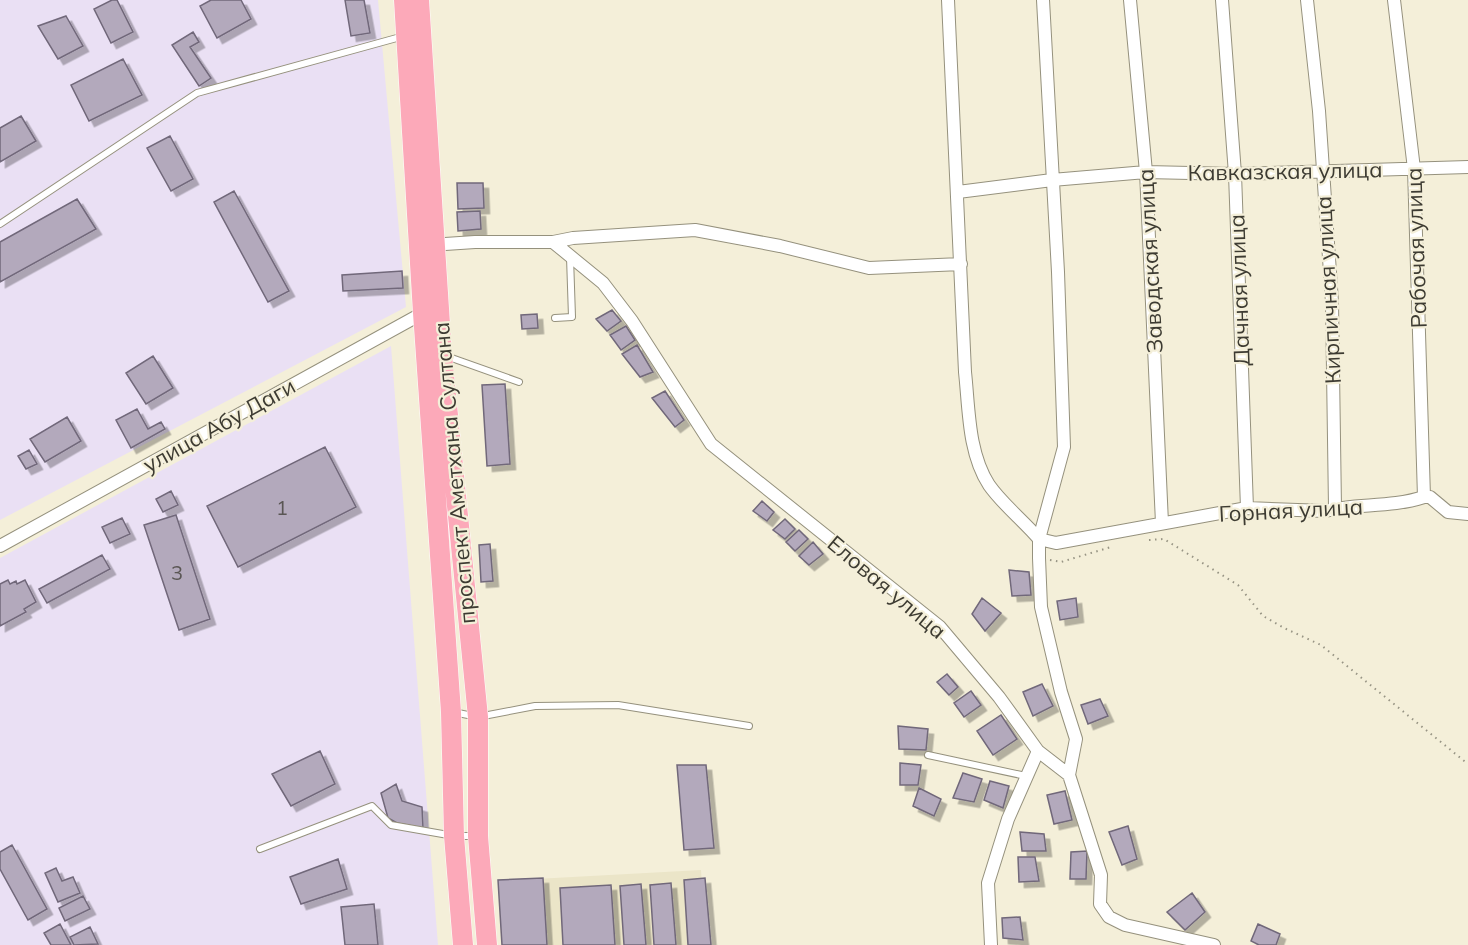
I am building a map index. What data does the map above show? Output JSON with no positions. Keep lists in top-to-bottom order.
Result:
{
  "streets": {
    "main road": ["проспект Аметхана Султана"],
    "street": [
      "Кавказская улица",
      "Рабочая улица",
      "Заводская улица",
      "Дачная улица",
      "Кирпичная улица",
      "улица Абу Даги",
      "Горная улица",
      "Еловая улица"
    ]
  },
  "crossings": [
    ["Кавказская улица", "Рабочая улица"],
    ["Кавказская улица", "Заводская улица"],
    ["Кавказская улица", "Дачная улица"],
    ["Кавказская улица", "Кирпичная улица"],
    ["Рабочая улица", "Горная улица"],
    ["Заводская улица", "Горная улица"],
    ["Дачная улица", "Горная улица"],
    ["Кирпичная улица", "Горная улица"]
  ],
  "house_numbers": ["1", "3"]
}
